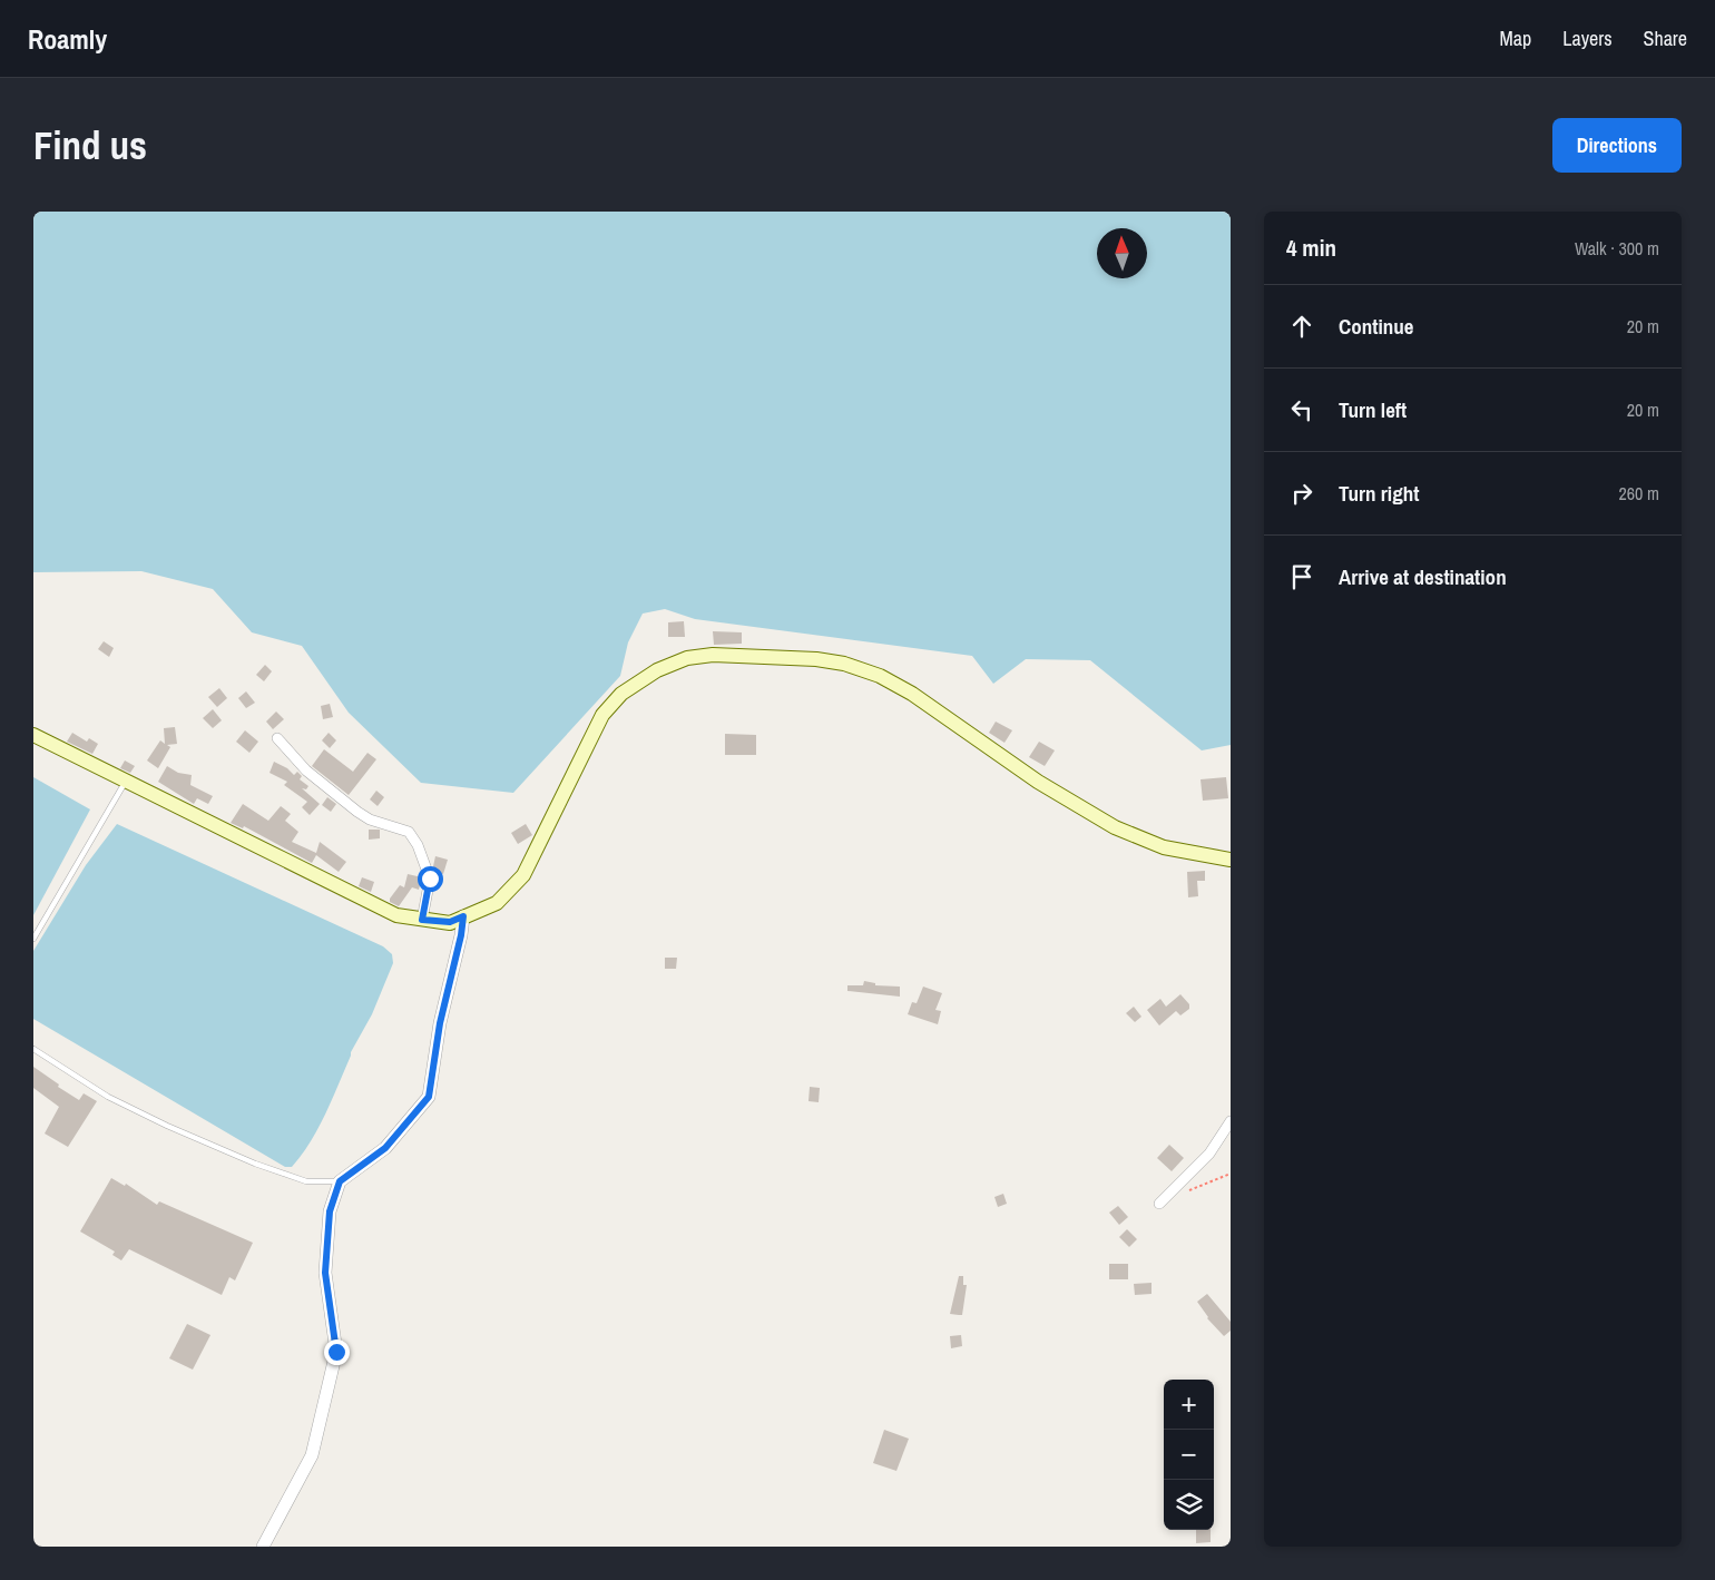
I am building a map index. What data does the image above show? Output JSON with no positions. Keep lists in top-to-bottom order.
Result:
{
  "north": "top",
  "page": {
    "header": "Roamly",
    "nav": ["Map", "Layers", "Share"],
    "buttons": "Directions",
    "title": "Find us",
    "heading": ["4 min", "Walk · 300 m"],
    "list": [
      ["Continue", "20 m"],
      ["Turn left", "20 m"],
      ["Turn right", "260 m"],
      "Arrive at destination"
    ],
    "map_buttons": ["+", "−"]
  }
}
